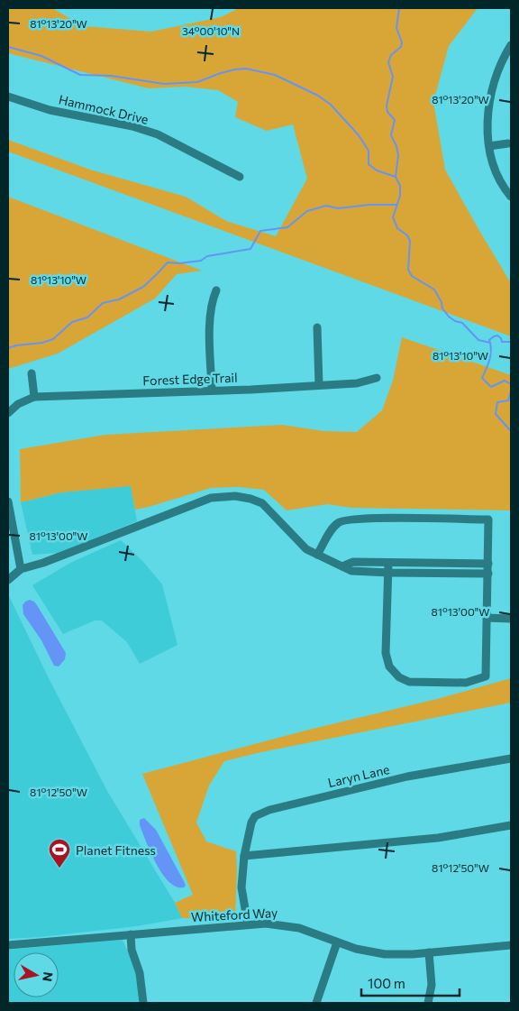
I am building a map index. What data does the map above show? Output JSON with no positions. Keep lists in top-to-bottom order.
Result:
{
  "streets": {
    "street": [
      "Hammock Drive",
      "Forest Edge Trail",
      "Laryn Lane",
      "Whiteford Way"
    ]
  },
  "crossings": [
    ["Laryn Lane", "Whiteford Way"]
  ],
  "places": {
    "sports": ["Planet Fitness"]
  },
  "scale_bar": "100 m",
  "north": "right",
  "coordinates": [
    "81°13'20\"W",
    "34°00'10\"N",
    "81°13'10\"W",
    "81°13'00\"W",
    "81°12'50\"W"
  ]
}
